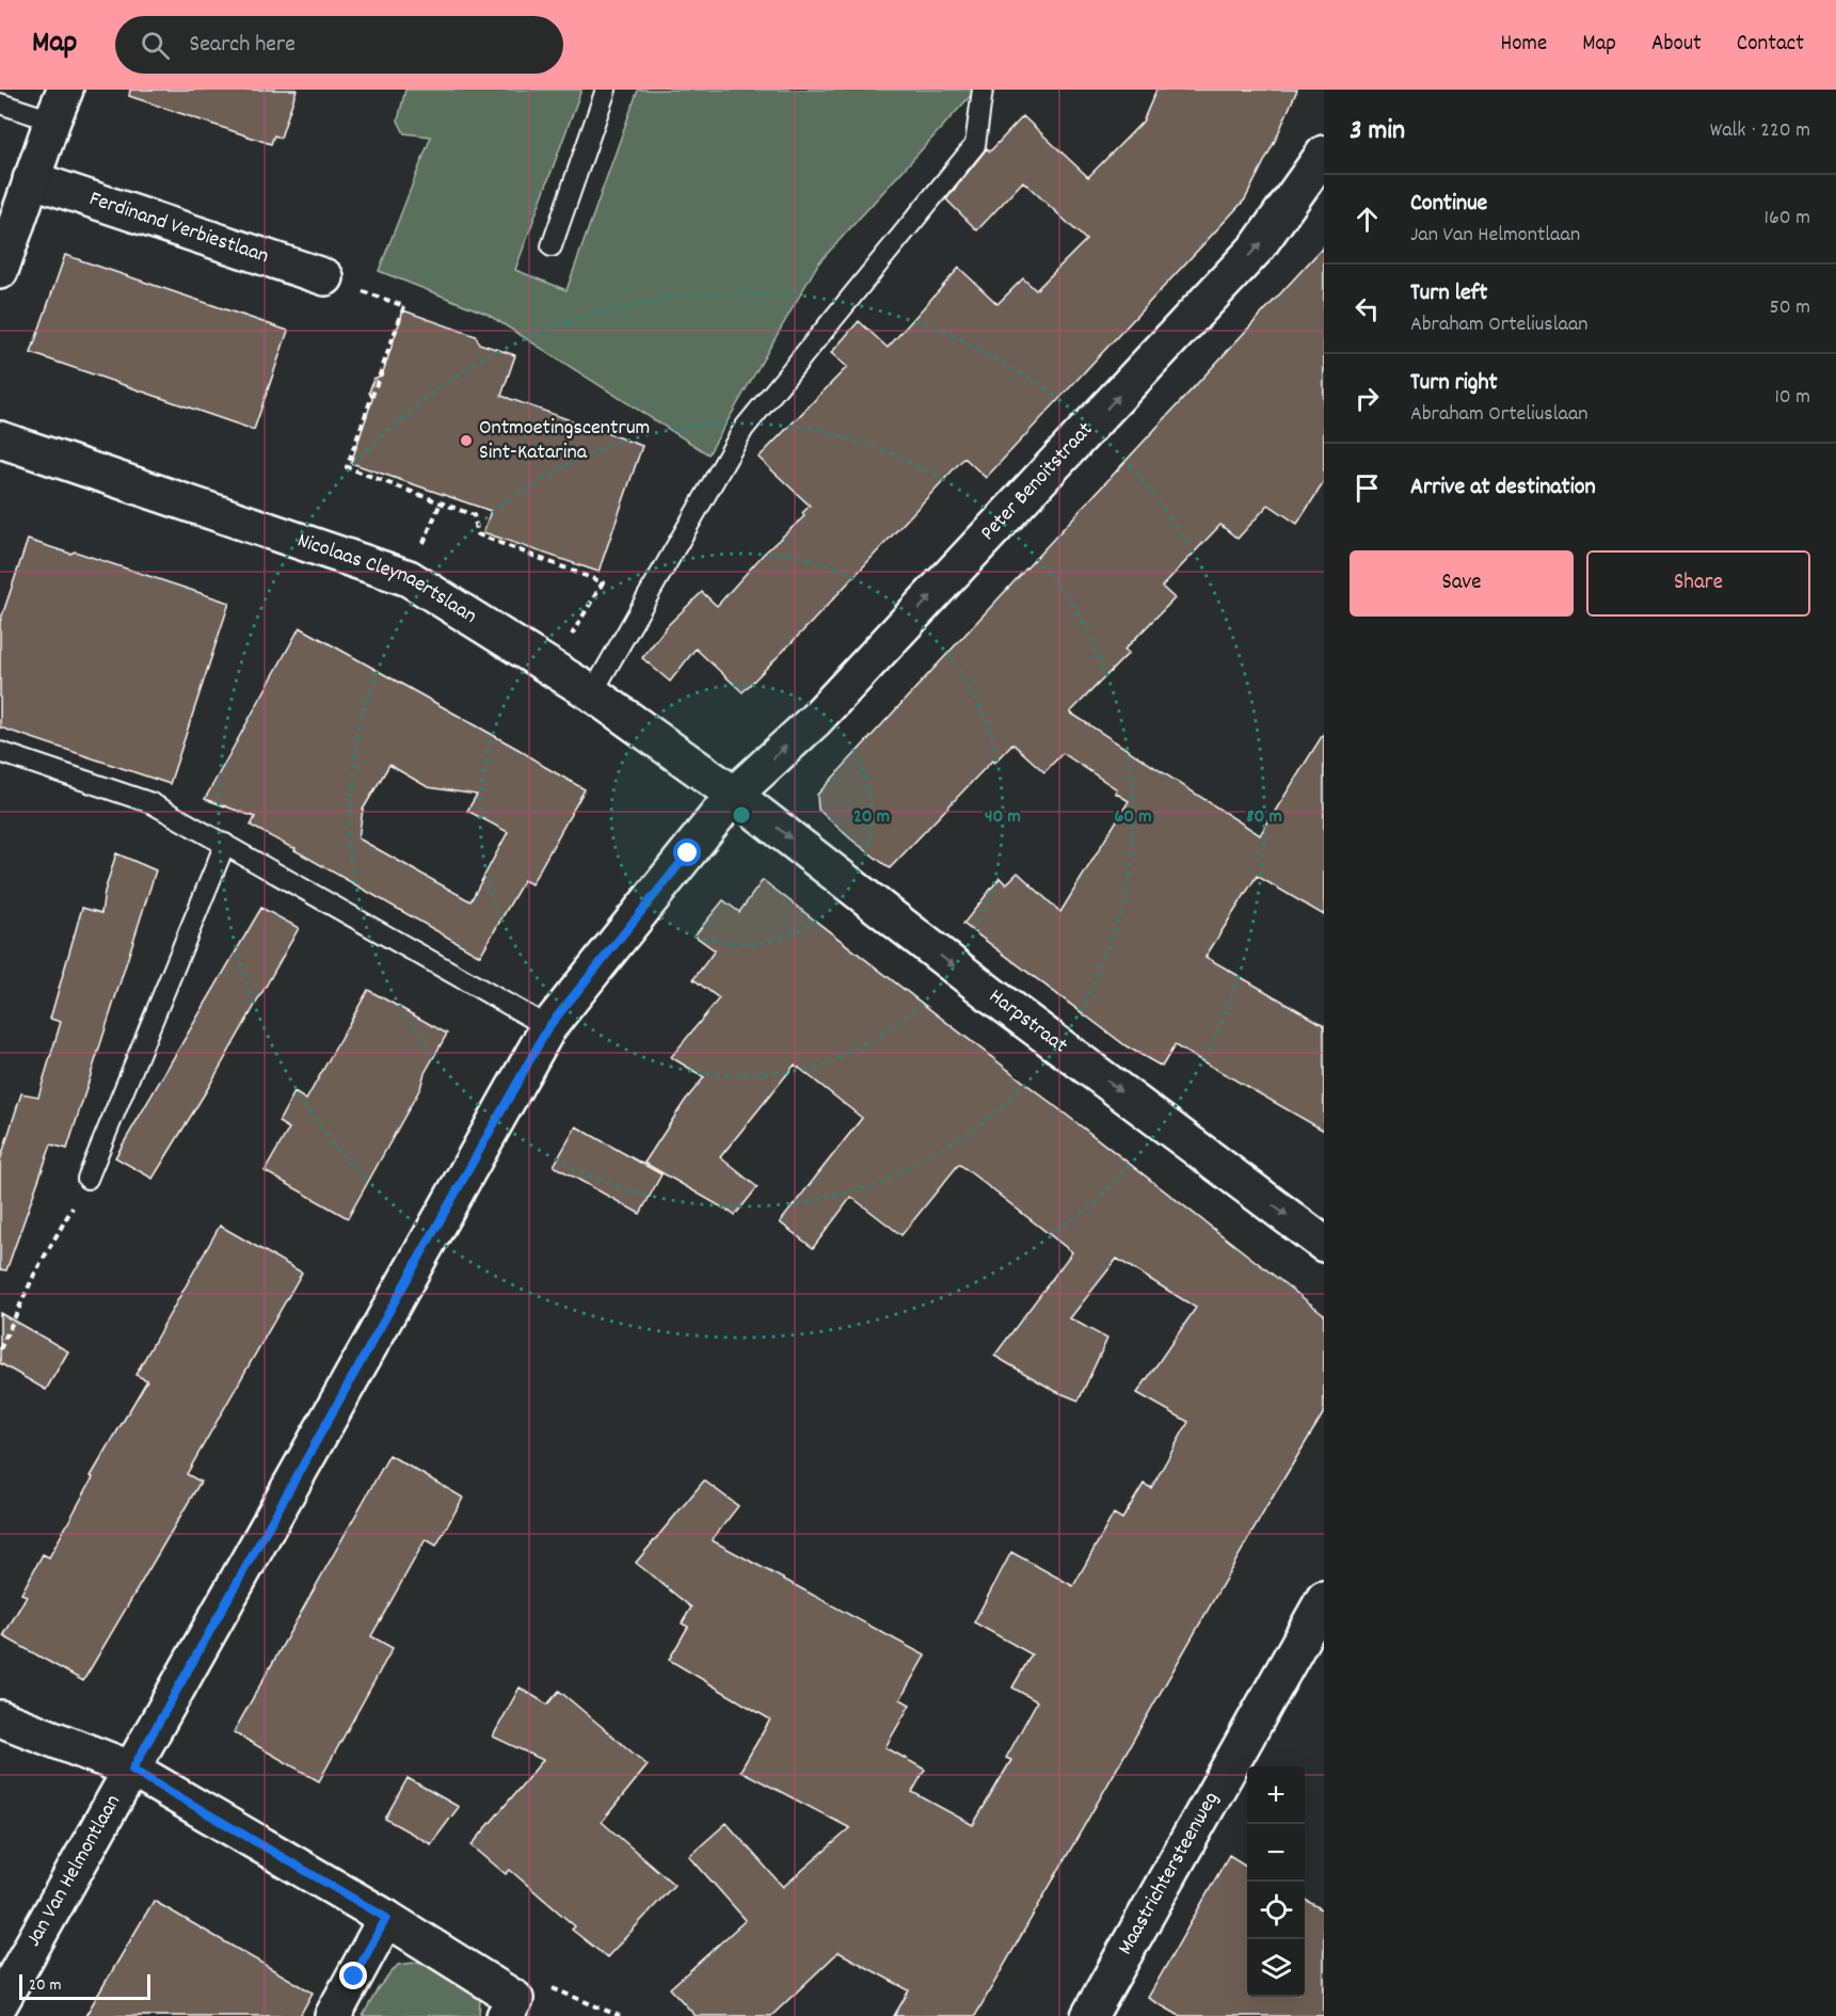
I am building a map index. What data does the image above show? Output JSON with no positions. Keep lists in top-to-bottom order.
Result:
{
  "streets": {
    "street": [
      "Ferdinand Verbiestlaan",
      "Peter Benoitstraat",
      "Nicolaas Cleynaertslaan",
      "Harpstraat",
      "Jan Van Helmontlaan",
      "Maastrichtersteenweg"
    ]
  },
  "crossings": [
    ["Peter Benoitstraat", "Nicolaas Cleynaertslaan"],
    ["Peter Benoitstraat", "Harpstraat"],
    ["Peter Benoitstraat", "Jan Van Helmontlaan"],
    ["Nicolaas Cleynaertslaan", "Harpstraat"],
    ["Nicolaas Cleynaertslaan", "Jan Van Helmontlaan"],
    ["Harpstraat", "Jan Van Helmontlaan"]
  ],
  "one_way": ["Peter Benoitstraat", "Harpstraat"],
  "places": ["Ontmoetingscentrum Sint-Katarina"],
  "scale_bar": "20 m",
  "page": {
    "header": "Map",
    "search": "Search here",
    "nav": [
      "Home",
      "Map",
      "About",
      "Contact"
    ],
    "heading": ["3 min", "Walk · 220 m"],
    "list": [
      ["Continue", "Jan Van Helmontlaan", "160 m"],
      ["Turn left", "Abraham Orteliuslaan", "50 m"],
      ["Turn right", "Abraham Orteliuslaan", "10 m"],
      "Arrive at destination"
    ],
    "buttons": ["Save", "Share"],
    "map_buttons": ["+", "−"],
    "scale": "20 m"
  },
  "rings": [
    "20 m",
    "40 m",
    "60 m",
    "80 m"
  ]
}
